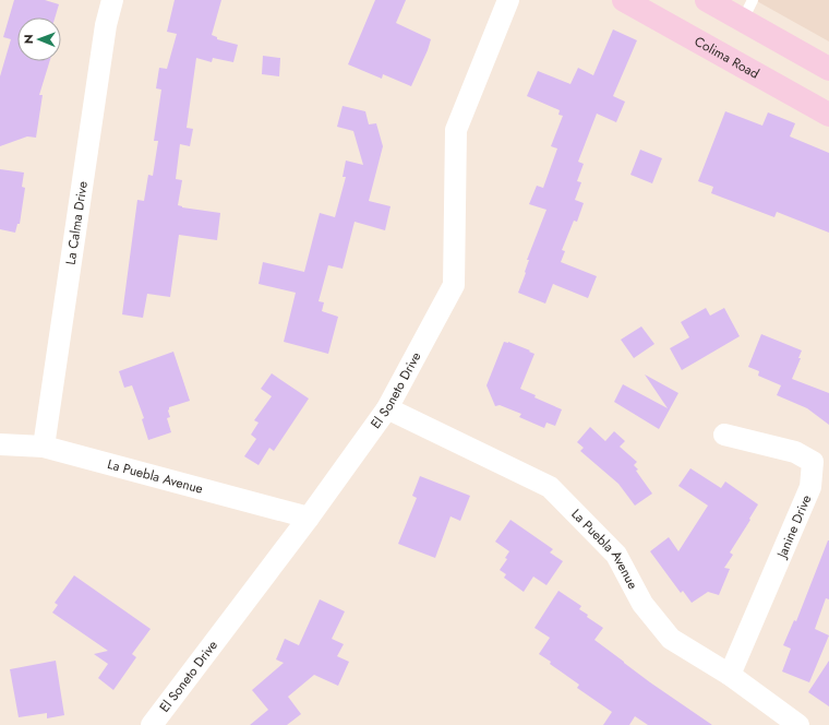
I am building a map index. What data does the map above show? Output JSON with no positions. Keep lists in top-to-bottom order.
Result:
{
  "streets": {
    "main road": ["Colima Road"],
    "street": [
      "La Calma Drive",
      "El Soneto Drive",
      "La Puebla Avenue",
      "Janine Drive"
    ]
  },
  "crossings": [
    ["La Calma Drive", "La Puebla Avenue"],
    ["El Soneto Drive", "La Puebla Avenue"],
    ["La Puebla Avenue", "Janine Drive"]
  ],
  "north": "left"
}
